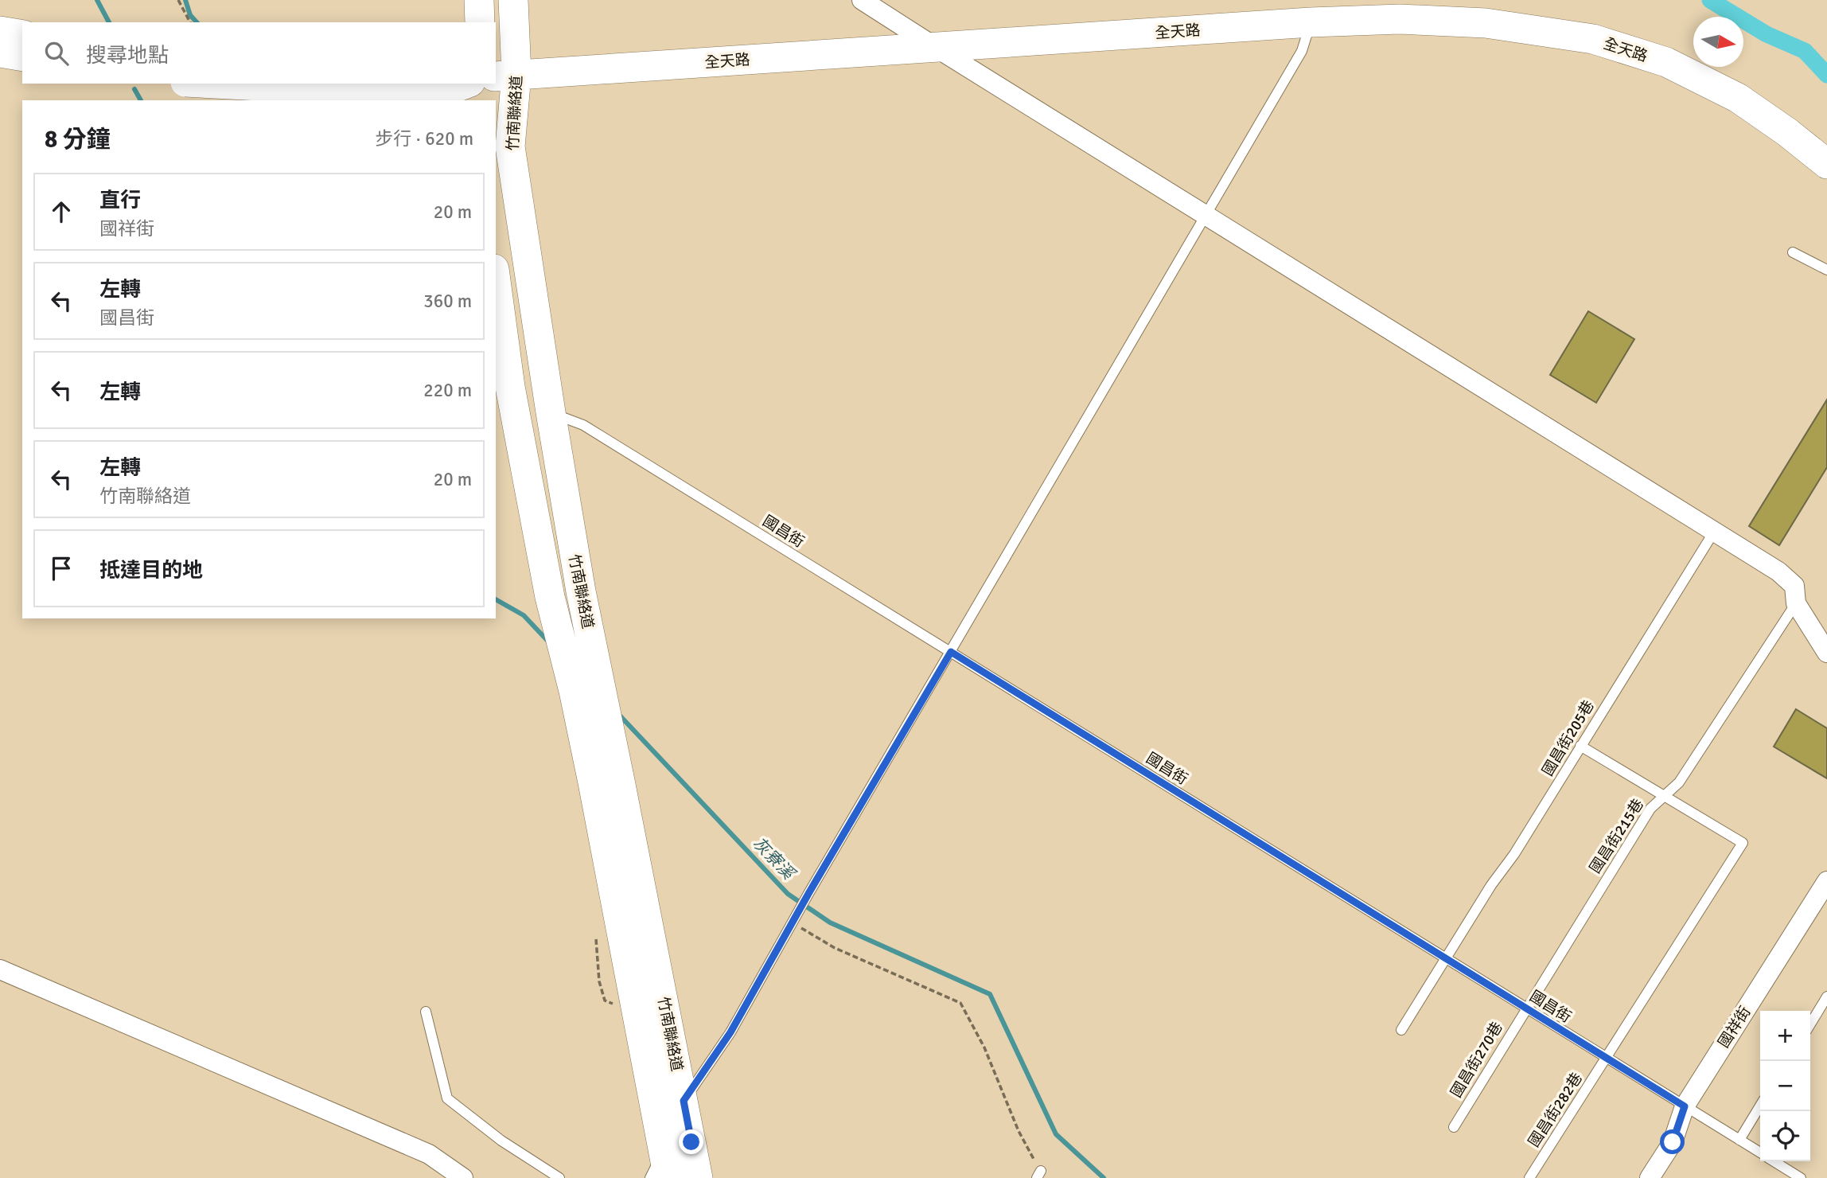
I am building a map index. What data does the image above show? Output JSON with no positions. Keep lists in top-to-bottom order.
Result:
{
  "streets": {
    "main road": ["全天路", "竹南聯絡道"],
    "street": ["國祥街"],
    "lane": [
      "國昌街",
      "國昌街205巷",
      "國昌街215巷",
      "國昌街270巷",
      "國昌街282巷"
    ]
  },
  "crossings": [
    ["全天路", "竹南聯絡道"],
    ["竹南聯絡道", "國昌街"],
    ["國昌街", "國昌街205巷"],
    ["國昌街", "國昌街215巷"],
    ["國昌街", "國祥街"],
    ["國昌街", "國昌街270巷"],
    ["國昌街", "國昌街282巷"],
    ["國昌街215巷", "國昌街270巷"],
    ["國昌街215巷", "國昌街282巷"]
  ],
  "water": ["灰寮溪"],
  "north": "right",
  "page": {
    "search": "搜尋地點",
    "heading": ["8 分鐘", "步行 · 620 m"],
    "list": [
      ["直行", "國祥街", "20 m"],
      ["左轉", "國昌街", "360 m"],
      ["左轉", "220 m"],
      ["左轉", "竹南聯絡道", "20 m"],
      "抵達目的地"
    ],
    "map_buttons": ["+", "−"]
  }
}
